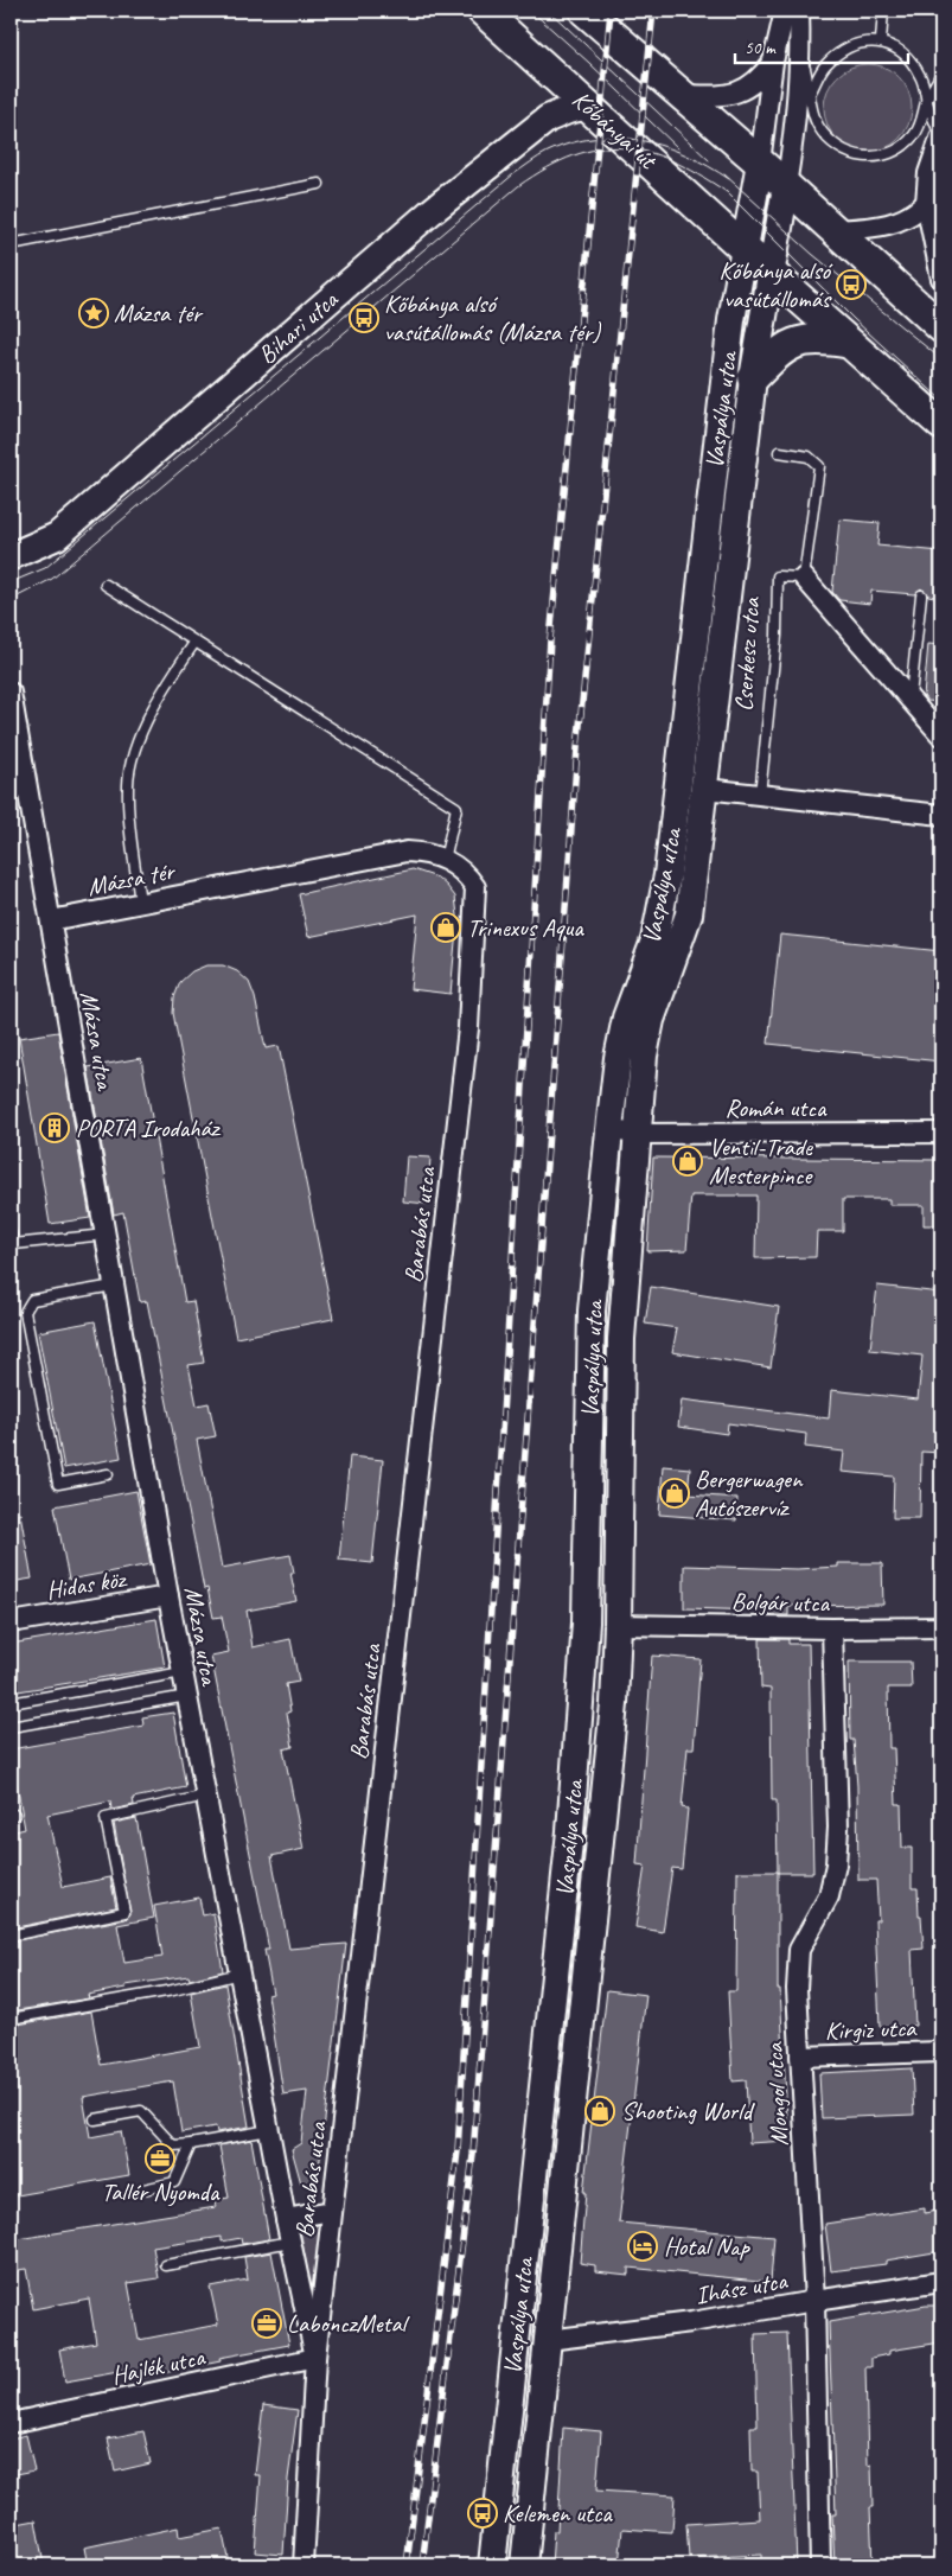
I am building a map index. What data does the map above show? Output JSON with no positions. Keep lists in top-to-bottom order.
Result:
{
  "streets": {
    "main road": ["Kőbányai út", "Bihari utca", "Vaspálya utca"],
    "street": [
      "Mázsa tér",
      "Mázsa utca",
      "Román utca",
      "Barabás utca",
      "Hidas köz",
      "Bolgár utca",
      "Kirgiz utca",
      "Mongol utca",
      "Ihász utca",
      "Hajlék utca"
    ],
    "lane": ["Cserkesz utca"]
  },
  "crossings": [
    ["Kőbányai út", "Bihari utca"],
    ["Kőbányai út", "Vaspálya utca"],
    ["Vaspálya utca", "Román utca"],
    ["Vaspálya utca", "Bolgár utca"],
    ["Vaspálya utca", "Ihász utca"],
    ["Mázsa tér", "Mázsa utca"],
    ["Mázsa tér", "Barabás utca"],
    ["Mázsa utca", "Barabás utca"],
    ["Mázsa utca", "Hidas köz"],
    ["Mázsa utca", "Hajlék utca"],
    ["Barabás utca", "Hajlék utca"],
    ["Bolgár utca", "Mongol utca"],
    ["Kirgiz utca", "Mongol utca"],
    ["Mongol utca", "Ihász utca"]
  ],
  "places": {
    "bus stop": ["Kőbánya alsó vasútállomás", "Kőbánya alsó vasútállomás (Mázsa tér)", "Kelemen utca"],
    "place": ["Mázsa tér"],
    "shop": [
      "Trinexus Aqua",
      "Ventil-Trade Mesterpince",
      "Bergerwagen Autószervíz",
      "Shooting World"
    ],
    "building": ["PORTA Irodaház"],
    "office": ["Tallér Nyomda", "LabonczMetal"],
    "hotel": ["Hotal Nap"]
  },
  "scale_bar": "50 m"
}
